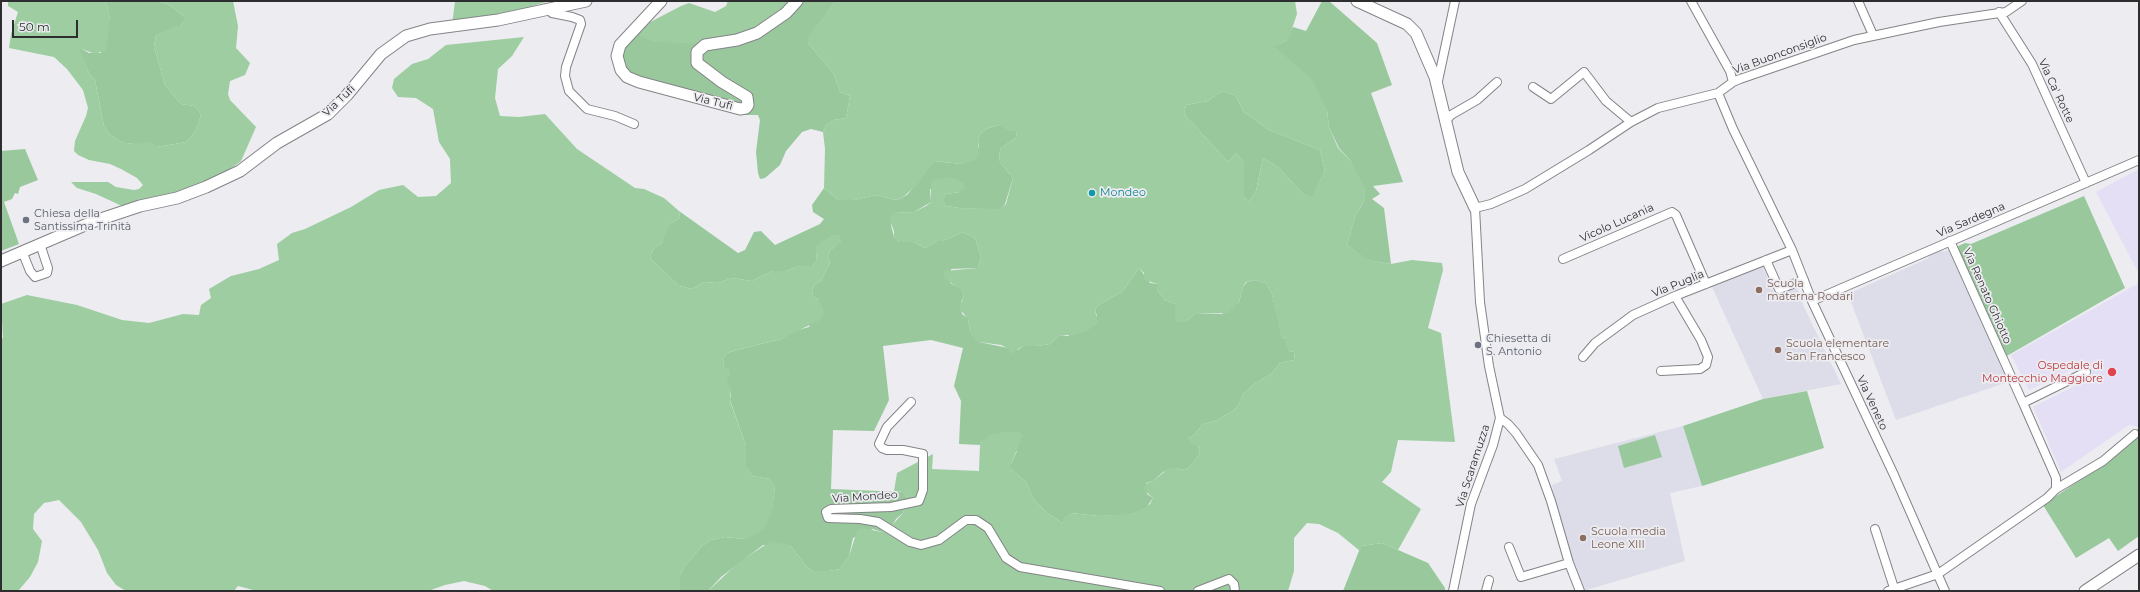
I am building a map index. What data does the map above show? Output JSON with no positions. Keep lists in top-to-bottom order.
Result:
{
  "streets": {
    "street": [
      "Via Buonconsiglio",
      "Via Ca' Rotte",
      "Via Tufi",
      "Via Sardegna",
      "Vicolo Lucania",
      "Via Puglia",
      "Via Renato Ghiotto",
      "Via Veneto",
      "Via Scaramuzza",
      "Via Mondeo"
    ]
  },
  "crossings": [
    ["Via Buonconsiglio", "Via Ca' Rotte"],
    ["Via Buonconsiglio", "Via Veneto"],
    ["Via Ca' Rotte", "Via Sardegna"],
    ["Via Sardegna", "Via Renato Ghiotto"],
    ["Via Sardegna", "Via Veneto"],
    ["Vicolo Lucania", "Via Puglia"],
    ["Via Puglia", "Via Veneto"]
  ],
  "places": [
    "Mondeo",
    "Chiesa della Santissima Trinità",
    "Scuola materna Rodari",
    "Chiesetta di S. Antonio",
    "Scuola elementare San Francesco",
    "Ospedale di Montecchio Maggiore",
    "Scuola media Leone XIII"
  ],
  "scale_bar": "50 m"
}
